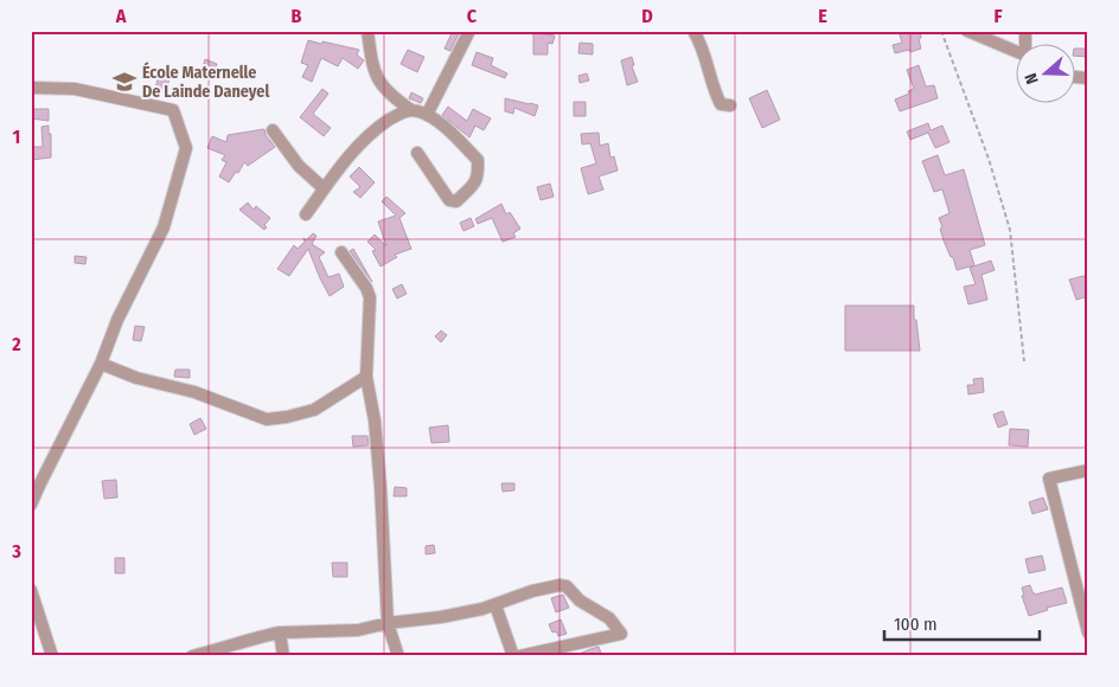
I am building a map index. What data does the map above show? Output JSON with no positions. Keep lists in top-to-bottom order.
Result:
{
  "places": {
    "school or university": ["École Maternelle De Lainde Daneyel"]
  },
  "scale_bar": "100 m",
  "north": "left",
  "grid": {
    "columns": [
      "A",
      "B",
      "C",
      "D",
      "E",
      "F"
    ],
    "rows": ["1", "2", "3"]
  }
}
